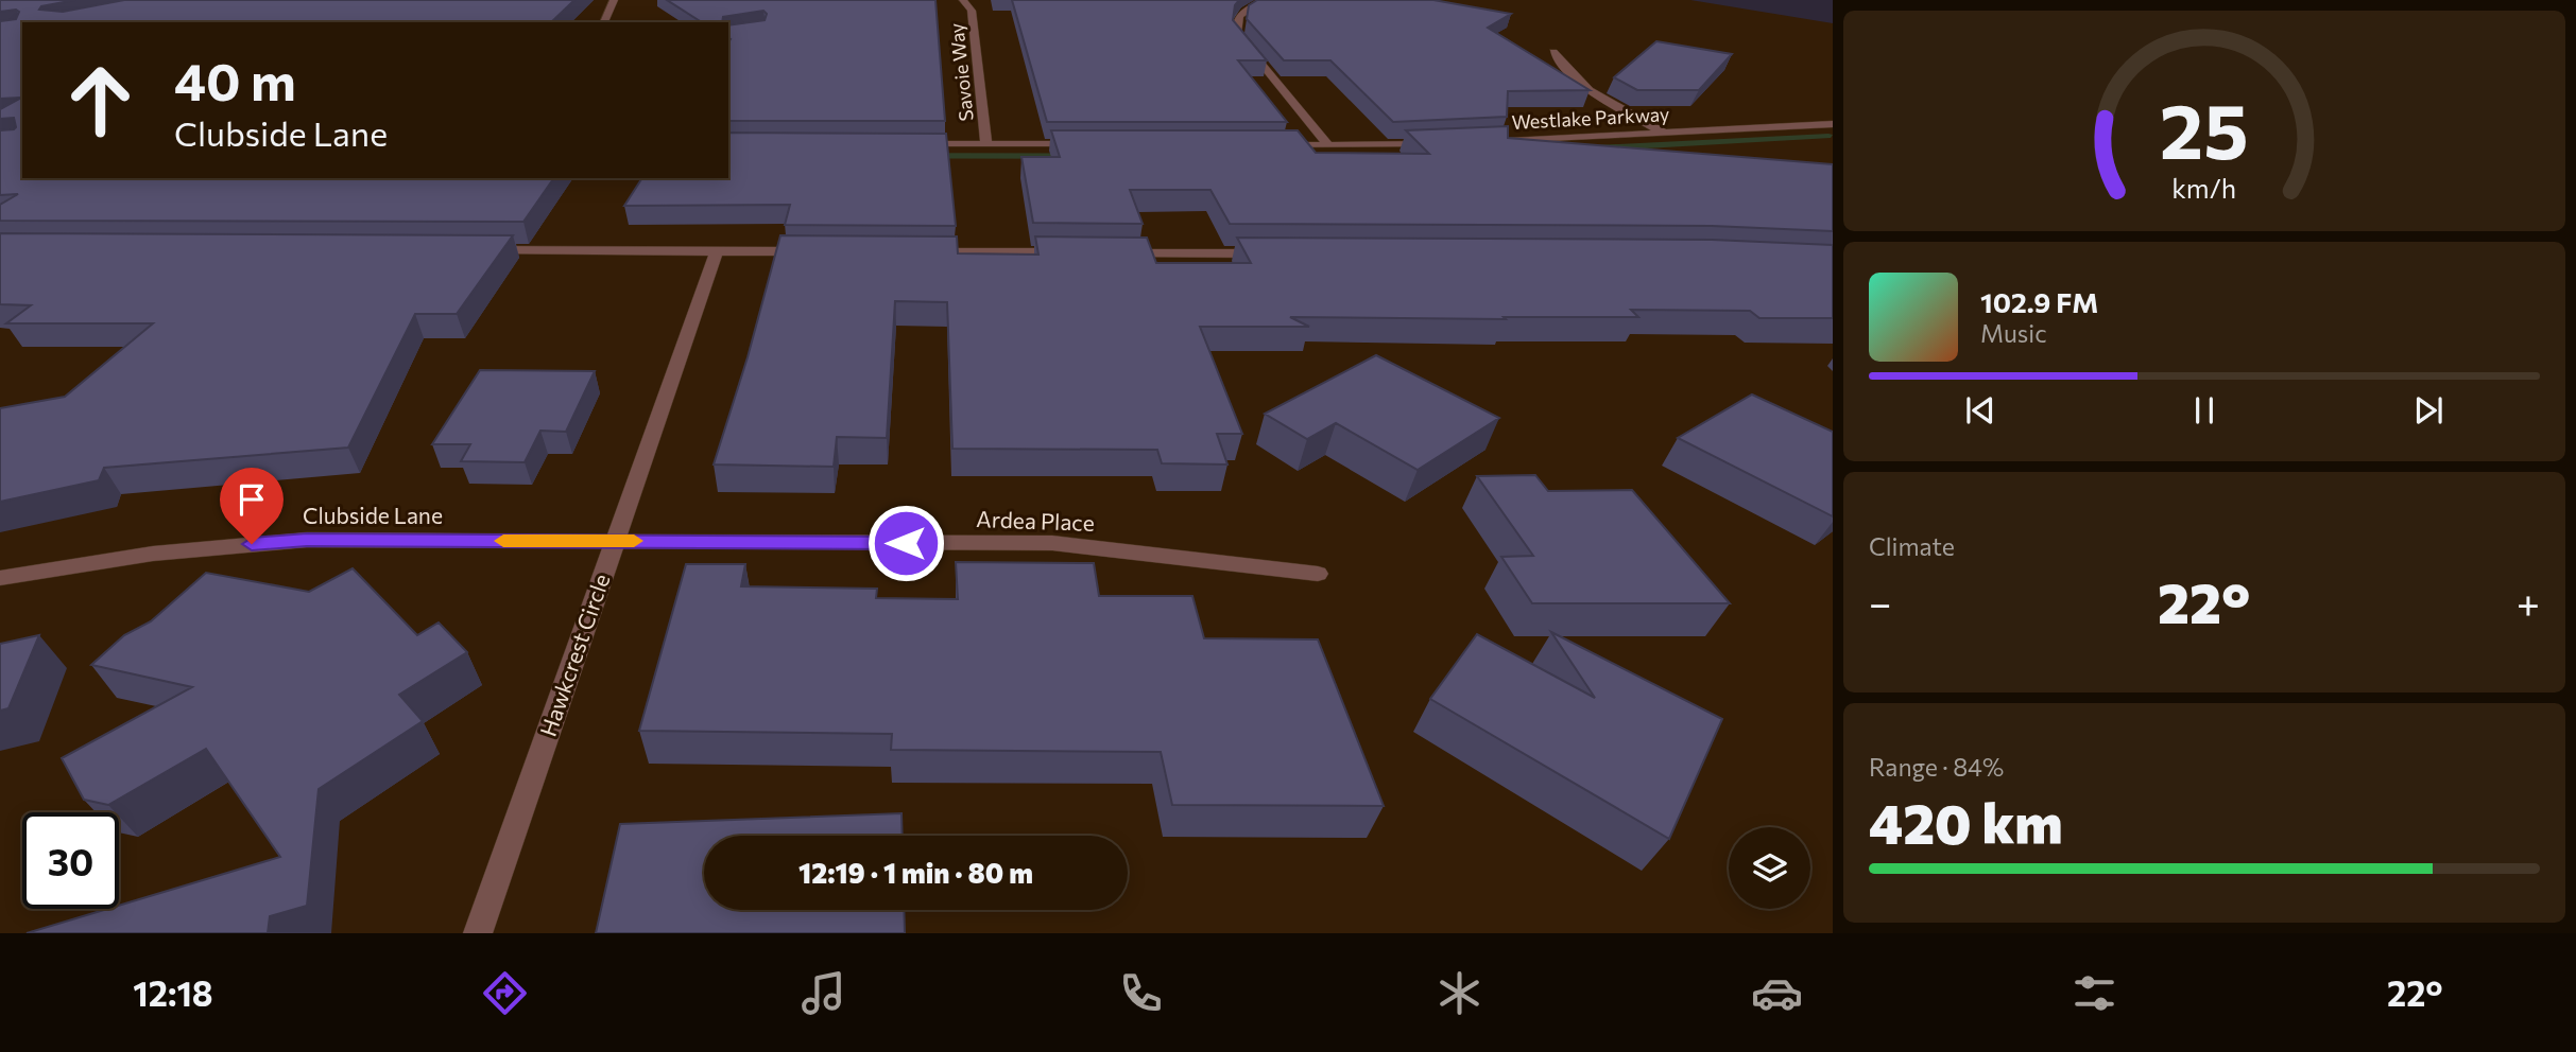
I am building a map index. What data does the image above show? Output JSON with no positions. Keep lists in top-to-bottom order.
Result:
{
  "streets": {
    "street": [
      "Savoie Way",
      "Westlake Parkway",
      "Clubside Lane",
      "Ardea Place",
      "Hawkcrest Circle"
    ]
  },
  "crossings": [
    ["Clubside Lane", "Ardea Place"],
    ["Clubside Lane", "Hawkcrest Circle"],
    ["Ardea Place", "Hawkcrest Circle"]
  ],
  "page": {
    "turn": ["40 m", "Clubside Lane"],
    "song": ["102.9 FM", "Music"],
    "tile": [
      "Climate",
      ["Range · 84%", "420 km"]
    ],
    "heat": ["−", "22°", "+"],
    "limit": "30",
    "trip": "12:19 · 1 min · 80 m",
    "tabs": ["12:18", "22°"],
    "gauge": ["25", "km/h"]
  }
}
